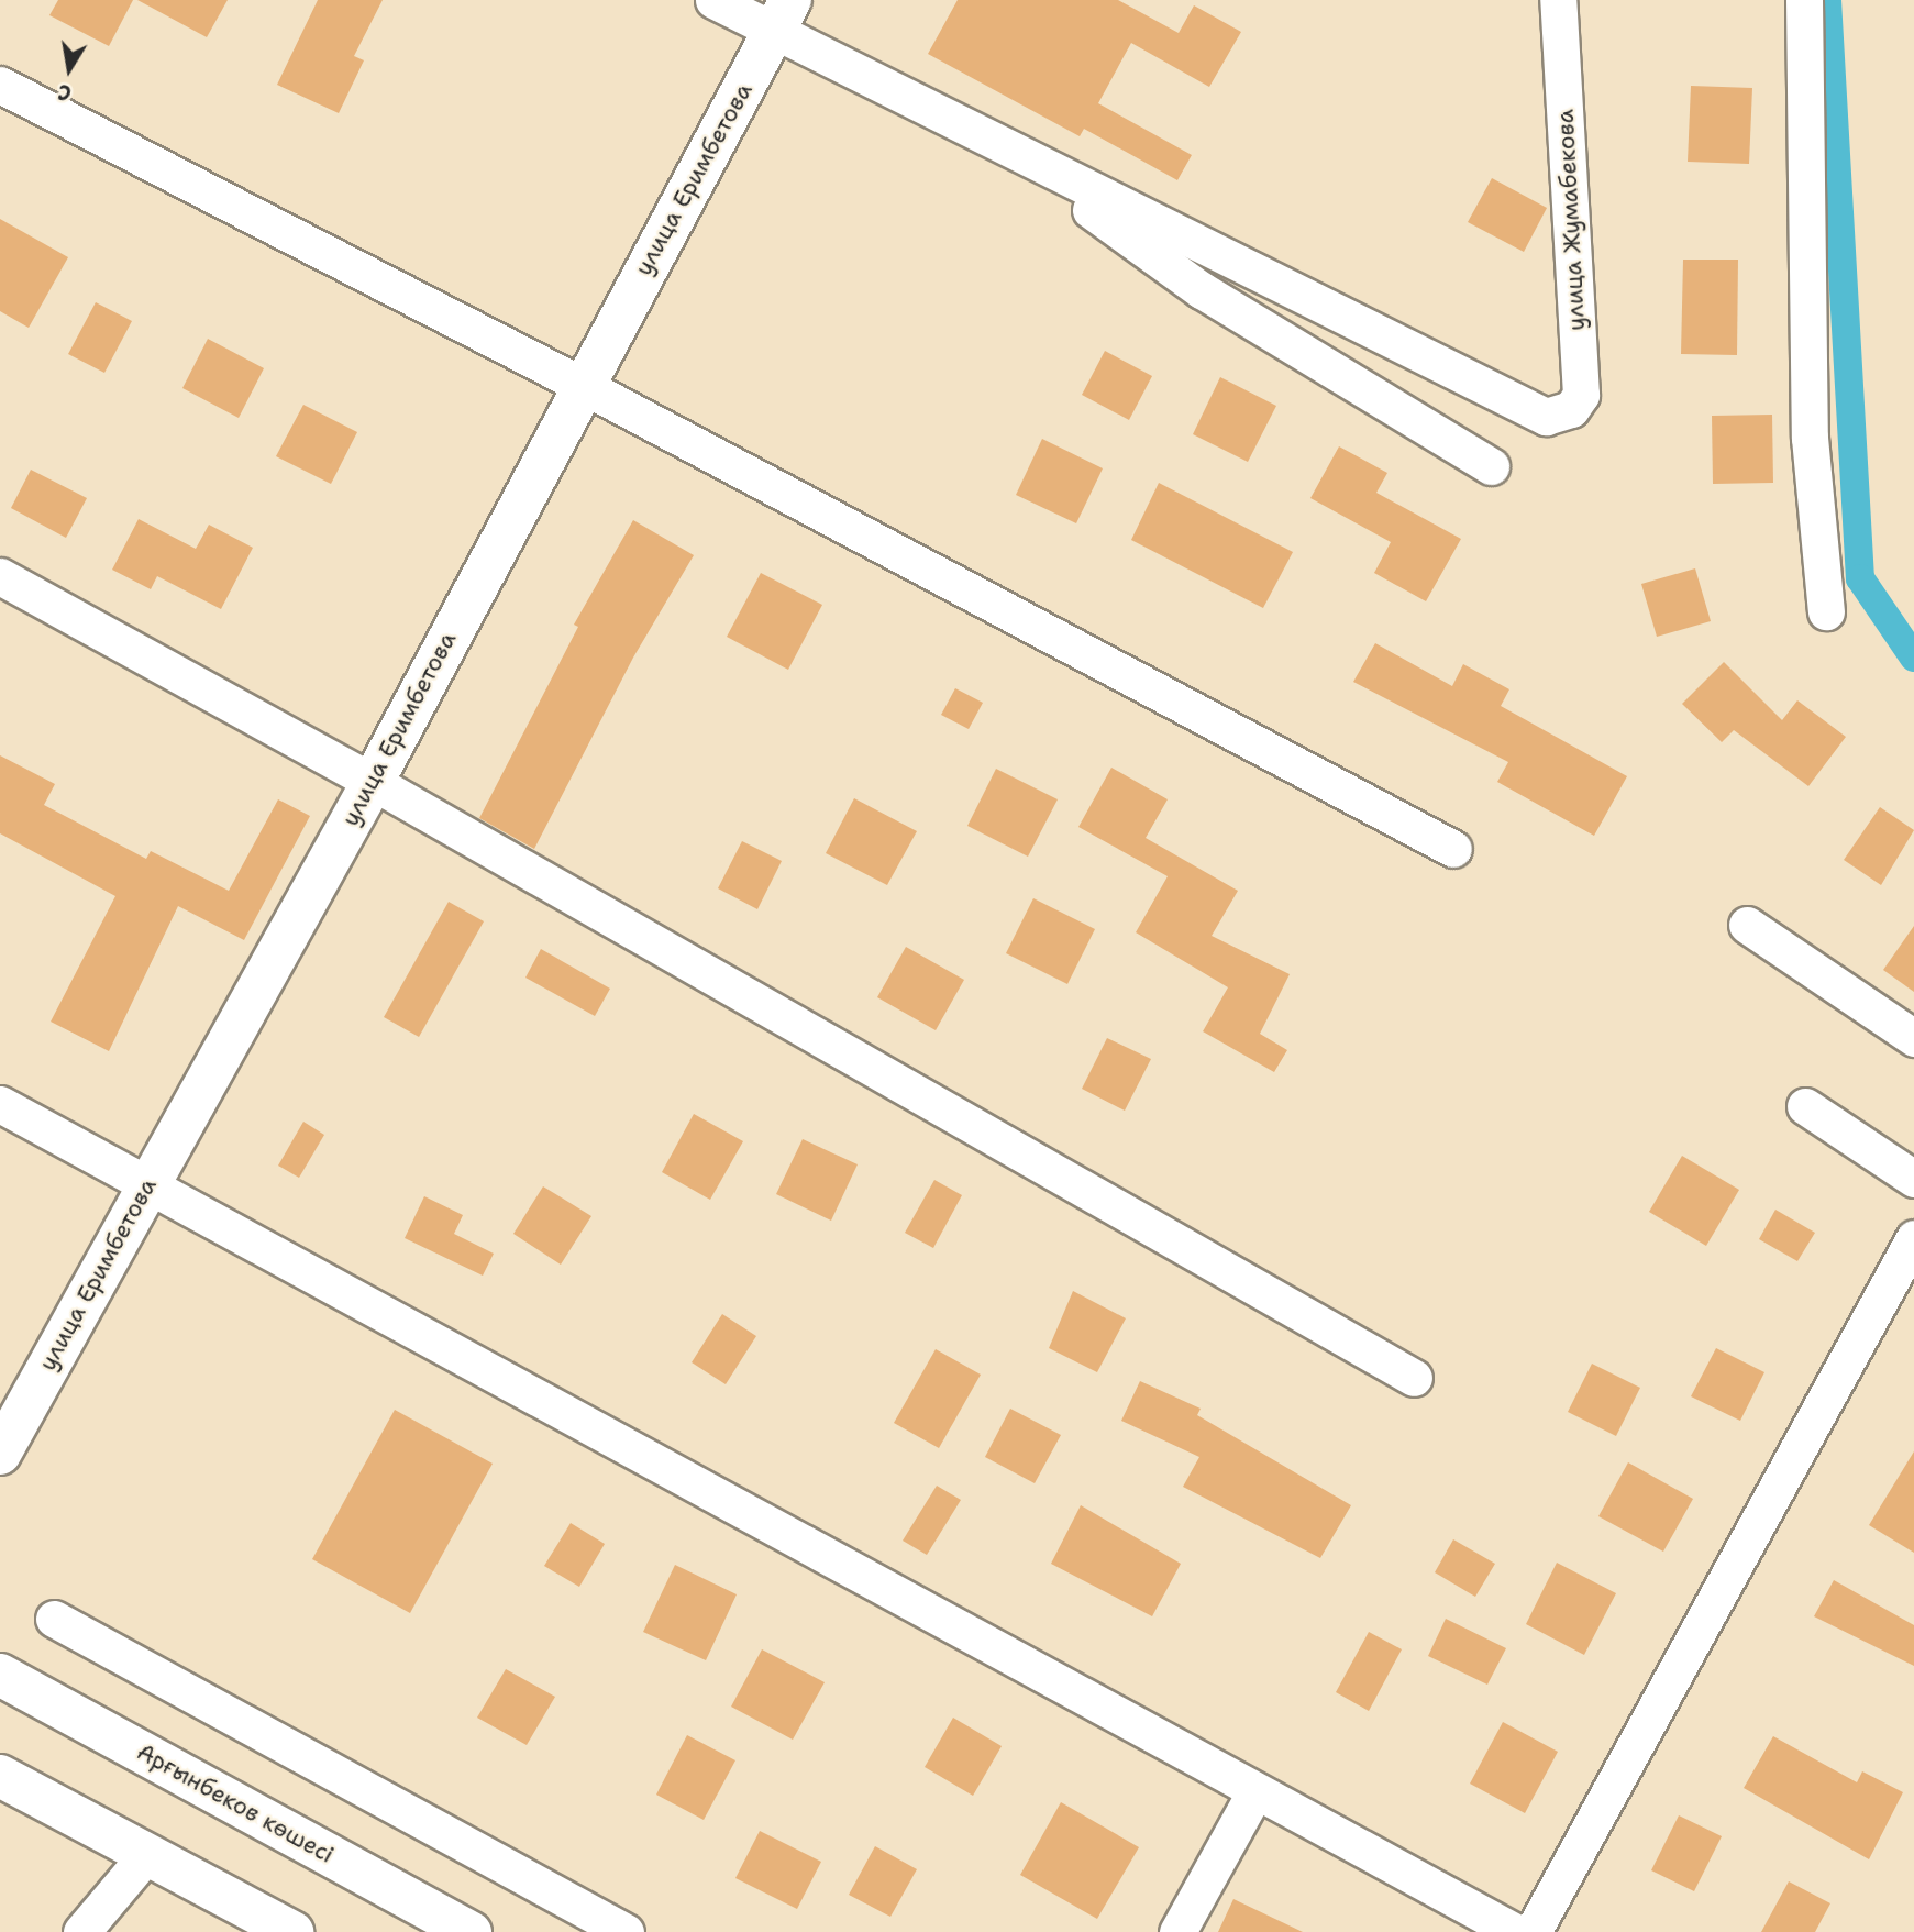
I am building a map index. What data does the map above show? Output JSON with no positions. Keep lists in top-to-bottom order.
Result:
{
  "streets": {
    "main road": ["улица Еримбетова", "Арғынбеков көшесі"],
    "street": ["улица Жумабекова"]
  },
  "north": "bottom"
}
